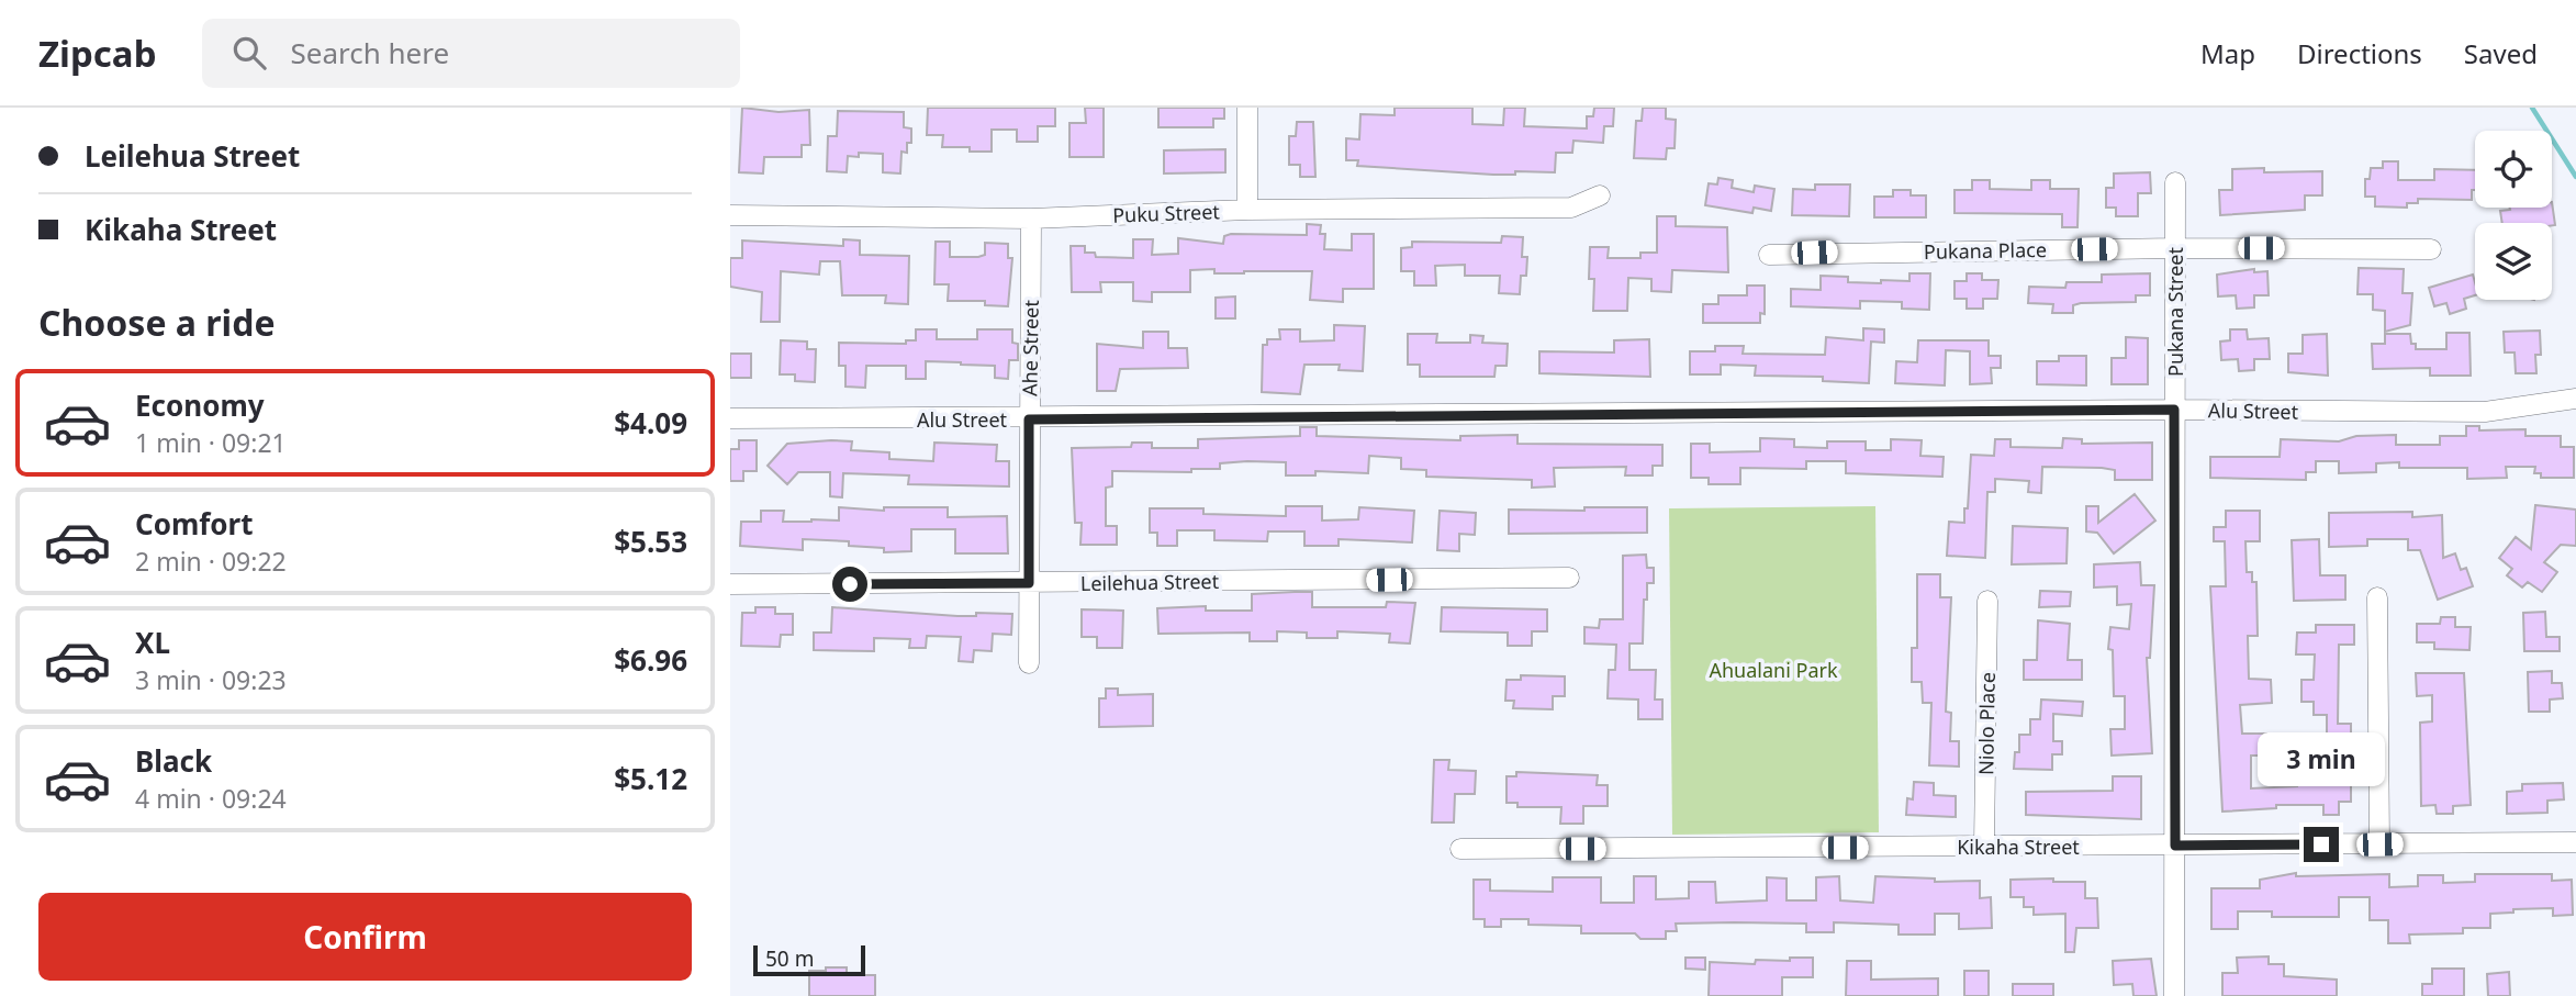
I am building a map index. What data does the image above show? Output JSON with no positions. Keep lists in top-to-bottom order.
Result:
{
  "streets": {
    "street": [
      "Puku Street",
      "Pukana Place",
      "Pukana Street",
      "Ahe Street",
      "Alu Street",
      "Leilehua Street",
      "Niolo Place",
      "Kikaha Street"
    ]
  },
  "crossings": [
    ["Puku Street", "Ahe Street"],
    ["Pukana Place", "Pukana Street"],
    ["Pukana Street", "Alu Street"],
    ["Pukana Street", "Kikaha Street"],
    ["Ahe Street", "Alu Street"],
    ["Ahe Street", "Leilehua Street"],
    ["Niolo Place", "Kikaha Street"]
  ],
  "parks": ["Ahualani Park"],
  "scale_bar": "50 m",
  "page": {
    "header": "Zipcab",
    "search": "Search here",
    "nav": ["Map", "Directions", "Saved"],
    "banner": ["Leilehua Street", "Kikaha Street"],
    "heading": "Choose a ride",
    "list": [
      {
        "name": "Economy",
        "note": "1 min · 09:21",
        "value": "$4.09"
      },
      {
        "name": "Comfort",
        "note": "2 min · 09:22",
        "value": "$5.53"
      },
      {
        "name": "XL",
        "note": "3 min · 09:23",
        "value": "$6.96"
      },
      {
        "name": "Black",
        "note": "4 min · 09:24",
        "value": "$5.12"
      }
    ],
    "bubble": "3 min",
    "buttons": "Confirm",
    "scale": "50 m"
  }
}
